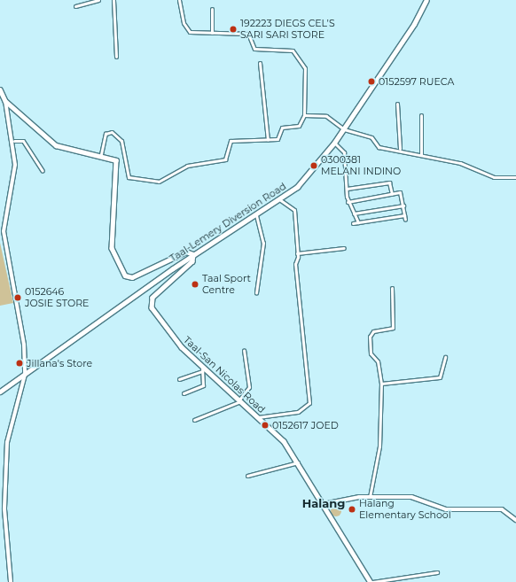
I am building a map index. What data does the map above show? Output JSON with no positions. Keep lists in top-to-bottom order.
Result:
{
  "streets": {
    "main road": ["Taal-Lemery Diversion Road", "Taal-San Nicolas Road"]
  },
  "crossings": [
    ["Taal-Lemery Diversion Road", "Taal-San Nicolas Road"]
  ],
  "districts": ["Halang"],
  "places": [
    "192223 DIEGS CEL’S SARI SARI STORE",
    "0152597 RUECA",
    "0300381 MELANI INDINO",
    "Taal Sport Centre",
    "0152646 JOSIE STORE",
    "Jillana's Store",
    "0152617 JOED",
    "Halang Elementary School"
  ]
}
